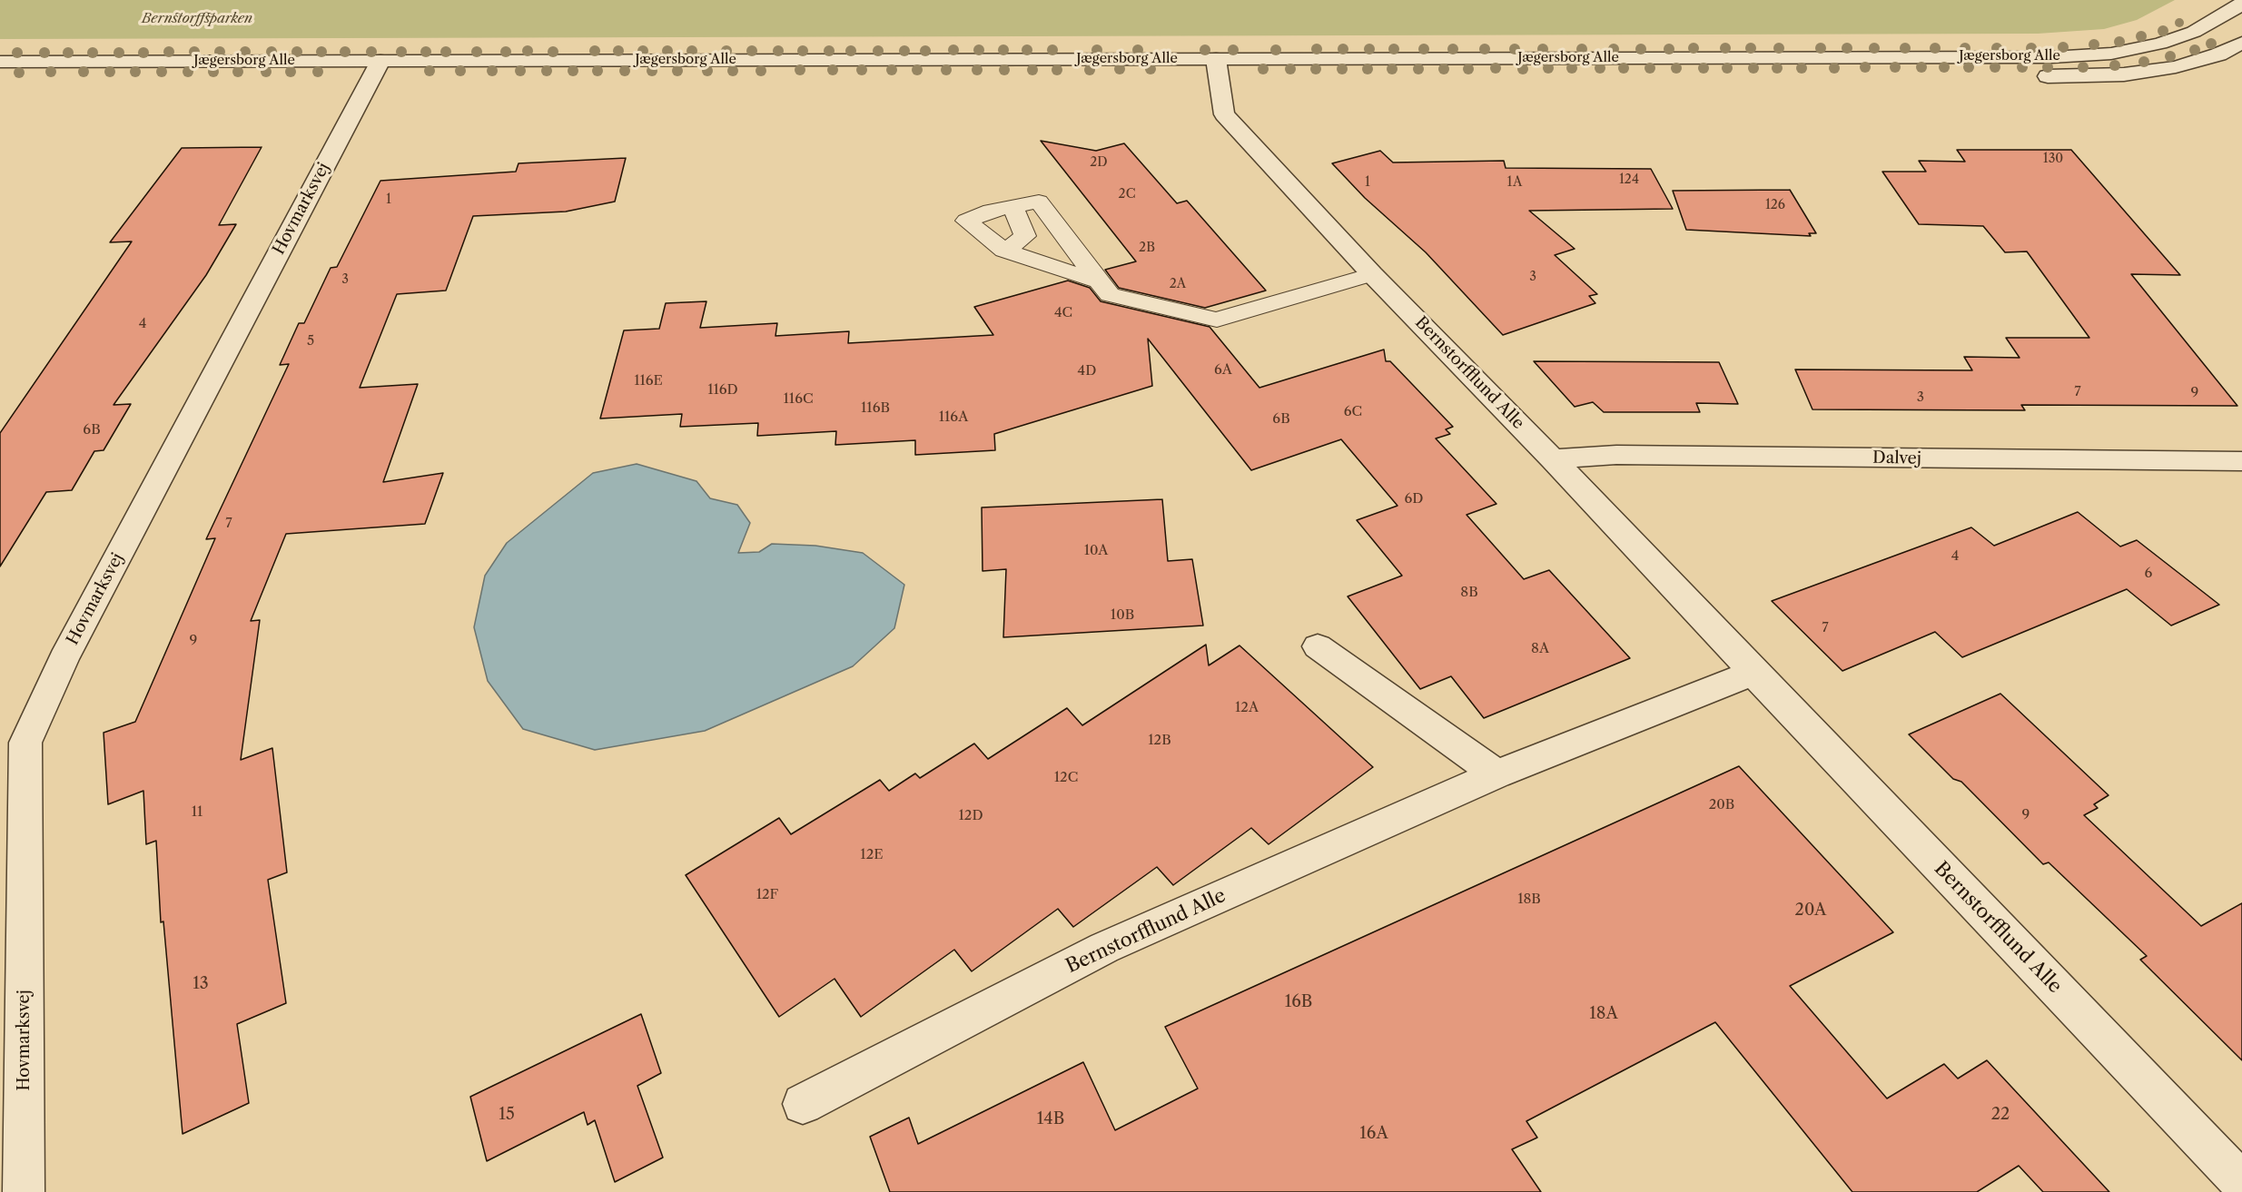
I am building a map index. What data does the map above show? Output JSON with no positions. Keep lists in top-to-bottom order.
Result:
{
  "streets": {
    "street": [
      "Jægersborg Alle",
      "Hovmarksvej",
      "Bernstorfflund Alle",
      "Dalvej"
    ]
  },
  "crossings": [
    ["Jægersborg Alle", "Hovmarksvej"],
    ["Jægersborg Alle", "Bernstorfflund Alle"],
    ["Bernstorfflund Alle", "Dalvej"]
  ],
  "parks": ["Bernstorffsparken"],
  "house_numbers": [
    "130",
    "2D",
    "124",
    "1",
    "1A",
    "2C",
    "1",
    "126",
    "2B",
    "3",
    "3",
    "2A",
    "4C",
    "4",
    "5",
    "6A",
    "4D",
    "116E",
    "116D",
    "7",
    "9",
    "3",
    "116C",
    "116B",
    "6C",
    "116A",
    "6B",
    "6B",
    "6D",
    "7",
    "10A",
    "4",
    "6",
    "8B",
    "10B",
    "7",
    "9",
    "8A",
    "12A",
    "12B",
    "12C",
    "20B",
    "11",
    "9",
    "12D",
    "12E",
    "12F",
    "18B",
    "20A",
    "13",
    "16B",
    "18A",
    "15",
    "22",
    "14B",
    "16A"
  ]
}
